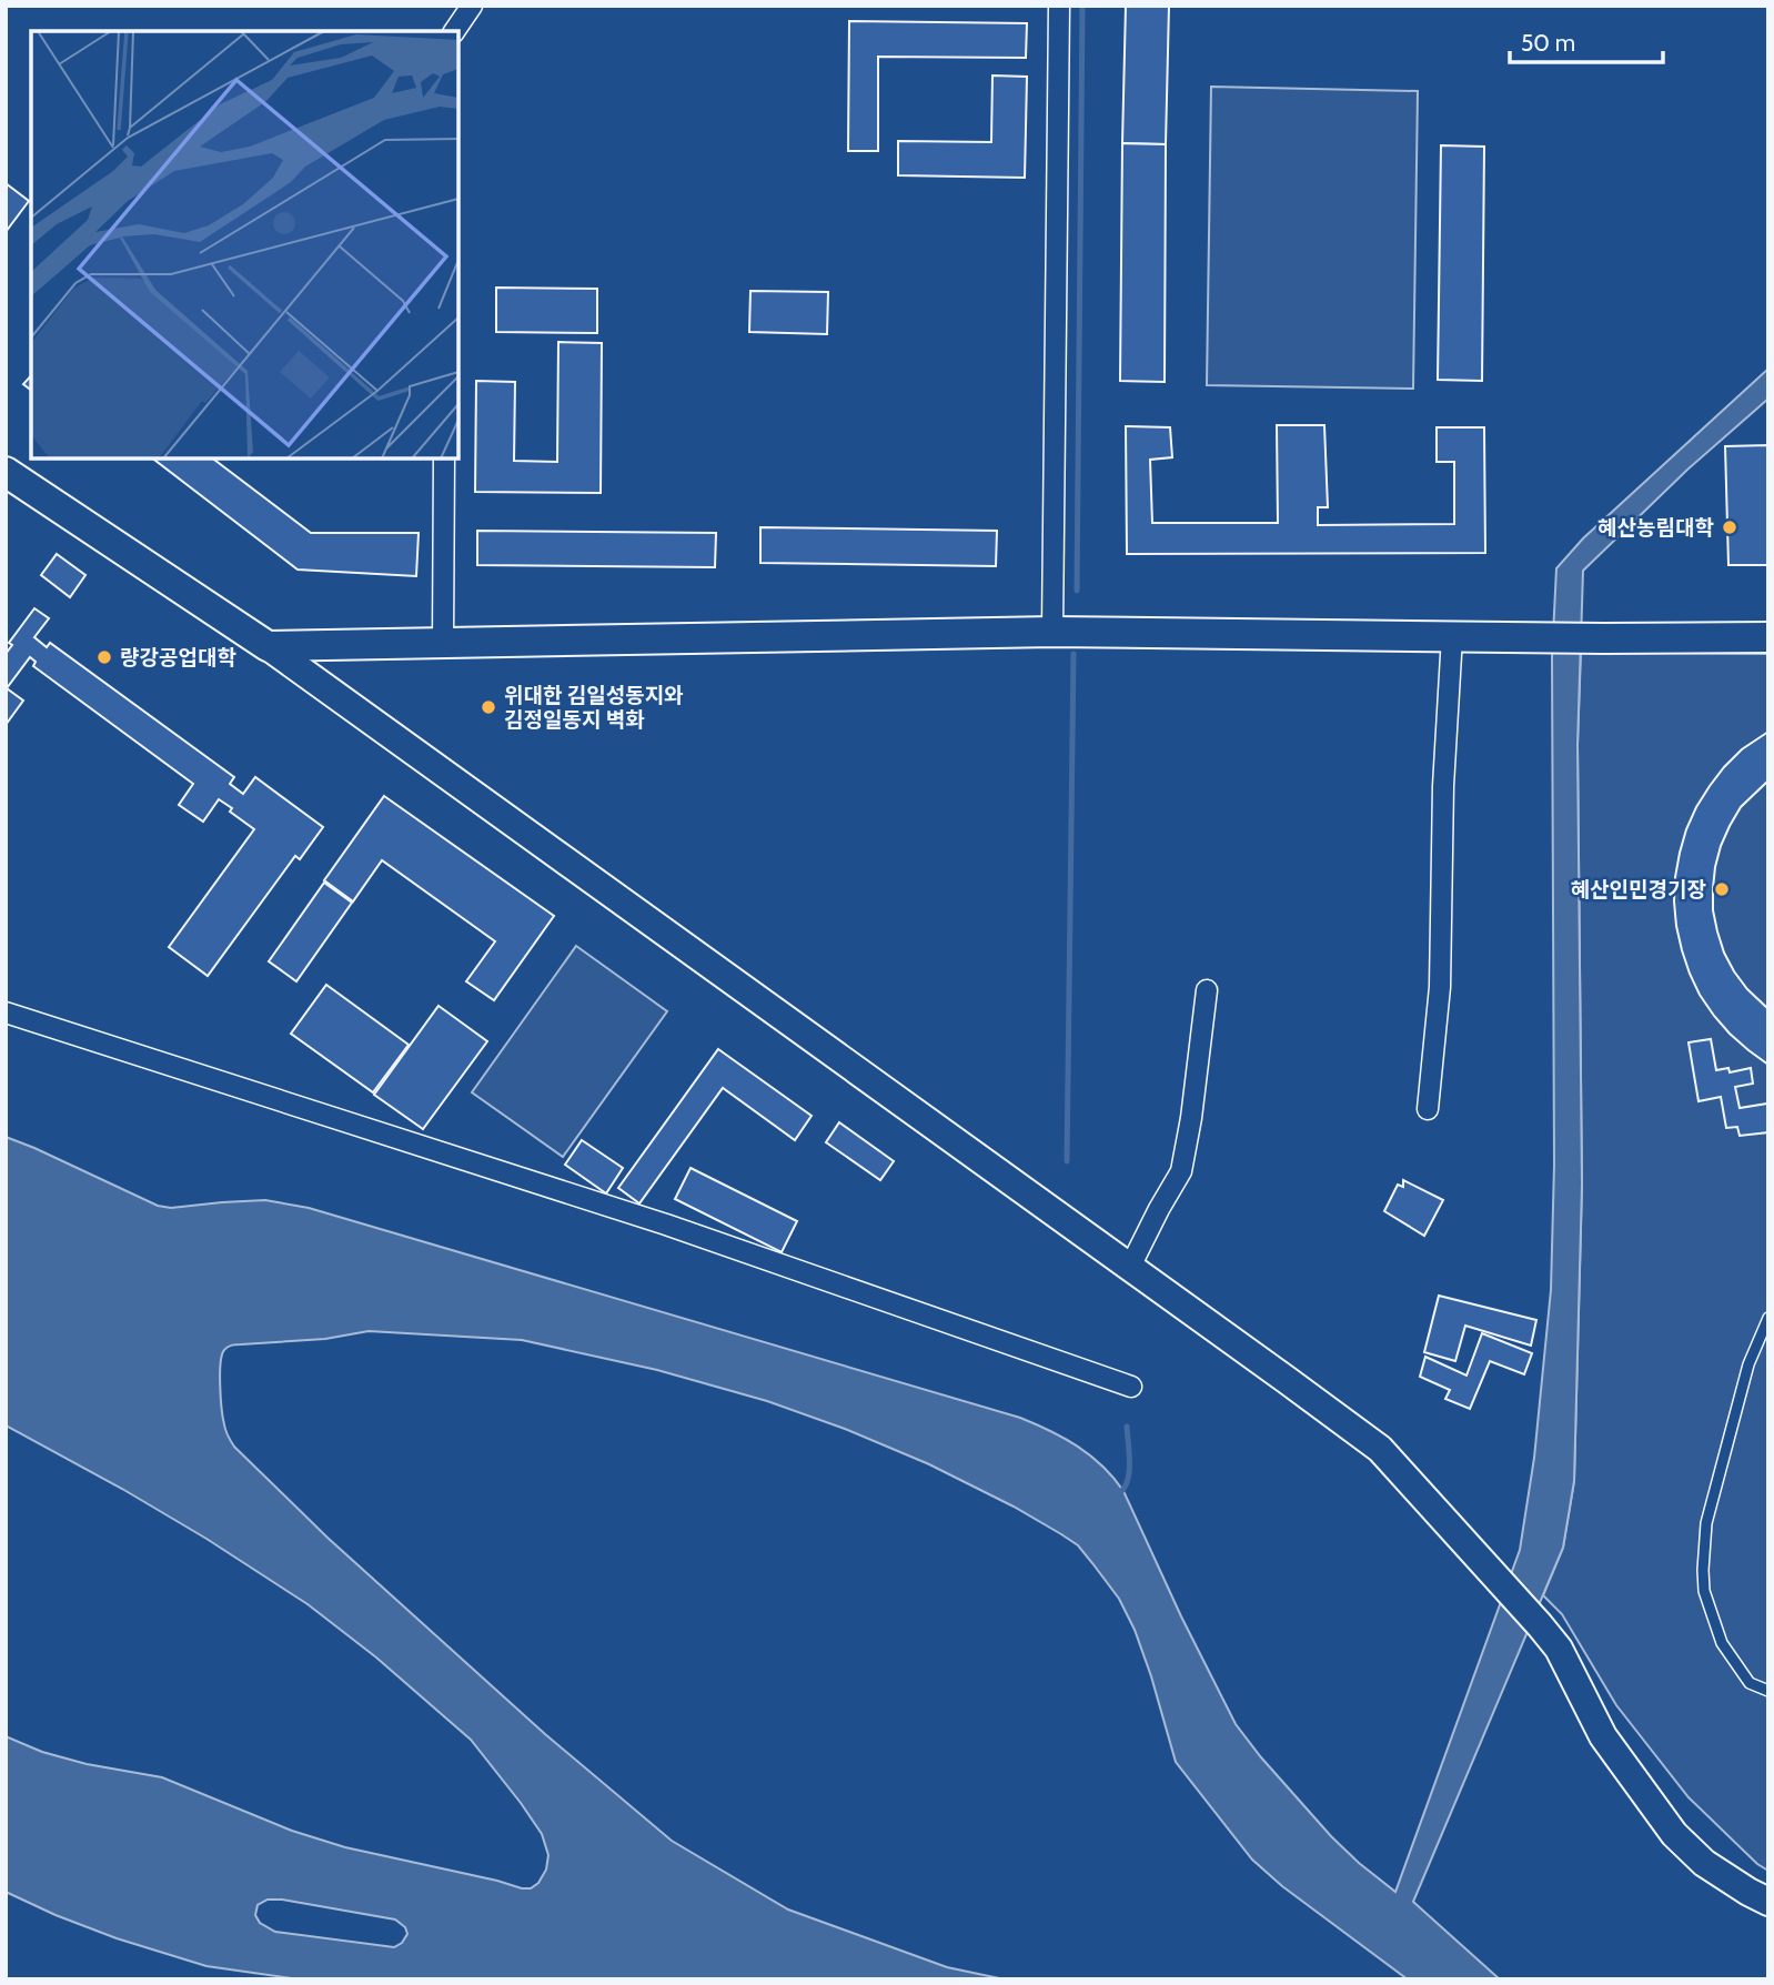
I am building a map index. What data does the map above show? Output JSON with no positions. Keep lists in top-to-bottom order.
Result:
{
  "places": [
    "혜산농림대학",
    "량강공업대학",
    "위대한 김일성동지와 김정일동지 벽화",
    "혜산인민경기장"
  ],
  "scale_bar": "50 m"
}
